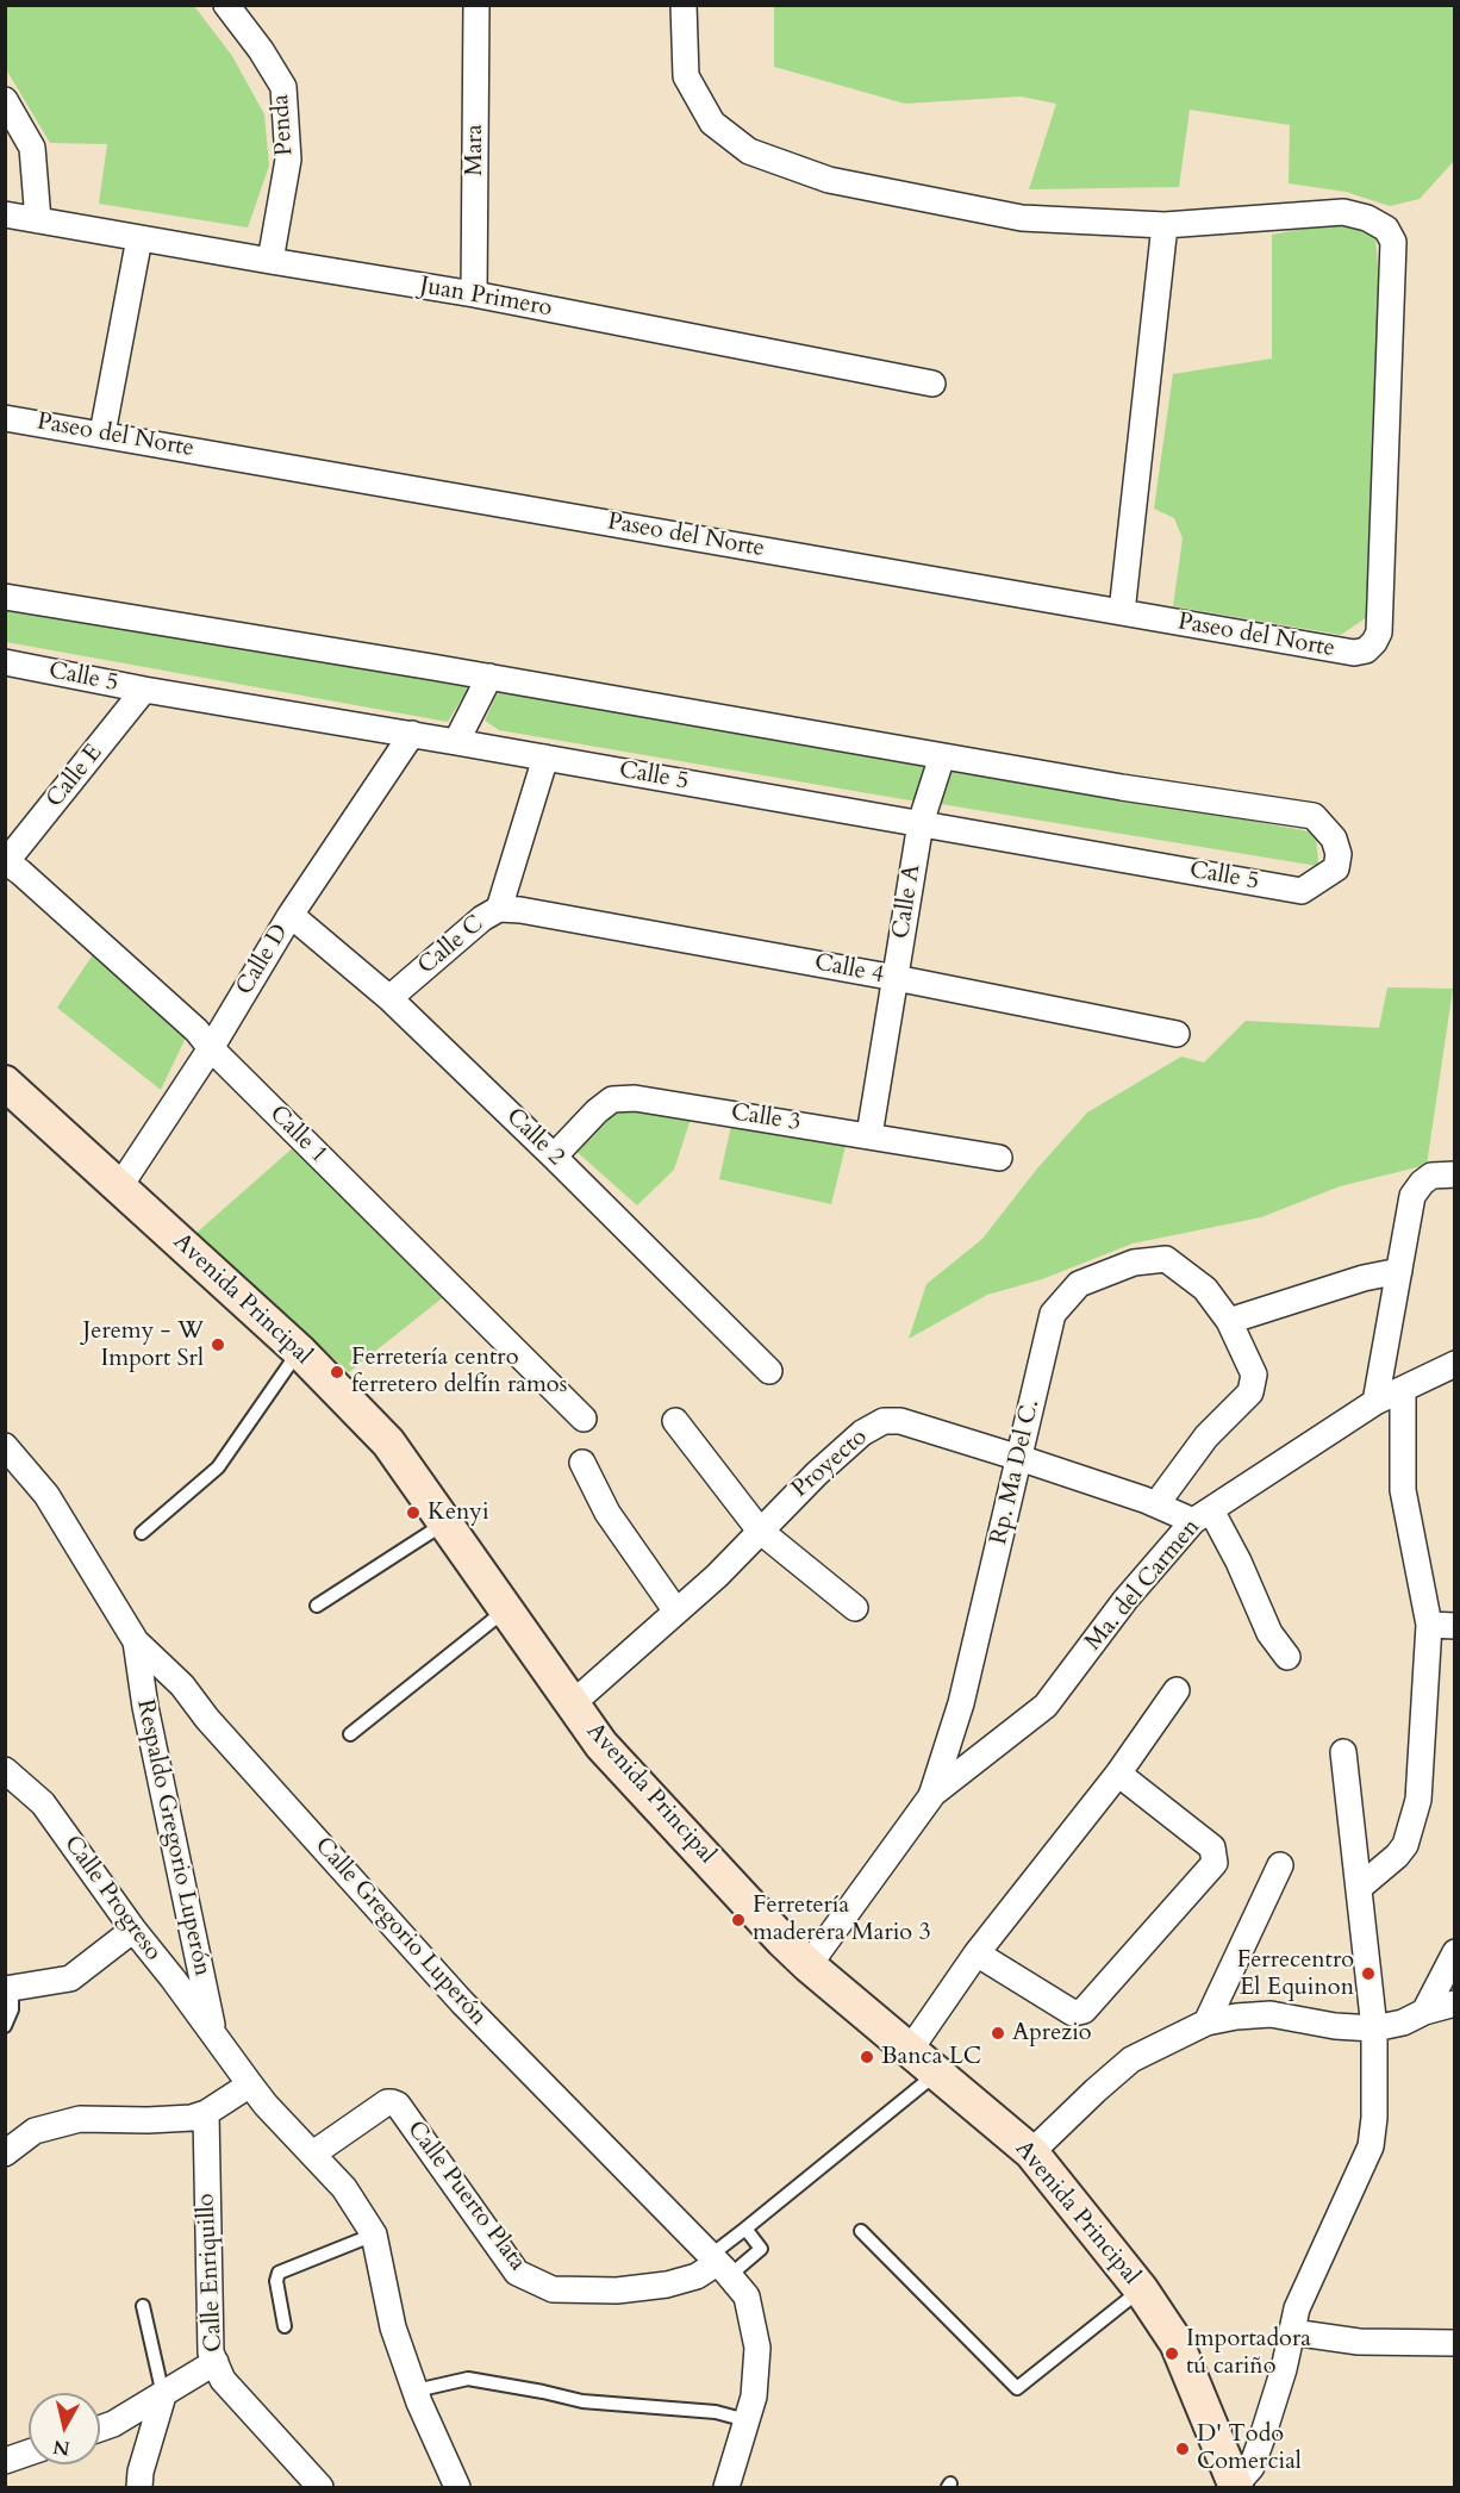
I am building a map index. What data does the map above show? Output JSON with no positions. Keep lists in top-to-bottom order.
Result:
{
  "streets": {
    "street": [
      "Penda",
      "Mara",
      "Juan Primero",
      "Paseo del Norte",
      "Calle 5",
      "Calle E",
      "Calle A",
      "Calle C",
      "Calle D",
      "Calle 4",
      "Calle 3",
      "Calle 1",
      "Calle 2",
      "Avenida Principal",
      "Proyecto",
      "Rp. Ma Del C.",
      "Ma. del Carmen",
      "Respaldo Gregorio Luperón",
      "Calle Progreso",
      "Calle Gregorio Luperón",
      "Calle Puerto Plata",
      "Calle Enriquillo"
    ]
  },
  "crossings": [
    ["Penda", "Juan Primero"],
    ["Mara", "Juan Primero"],
    ["Calle 5", "Calle E"],
    ["Calle 5", "Calle A"],
    ["Calle 5", "Calle D"],
    ["Calle E", "Calle 1"],
    ["Calle A", "Calle 4"],
    ["Calle A", "Calle 3"],
    ["Calle C", "Calle 4"],
    ["Calle C", "Calle 2"],
    ["Calle D", "Calle 1"],
    ["Calle D", "Calle 2"],
    ["Calle D", "Avenida Principal"],
    ["Calle 3", "Calle 2"],
    ["Avenida Principal", "Proyecto"],
    ["Proyecto", "Rp. Ma Del C."],
    ["Proyecto", "Ma. del Carmen"],
    ["Rp. Ma Del C.", "Ma. del Carmen"],
    ["Respaldo Gregorio Luperón", "Calle Progreso"],
    ["Respaldo Gregorio Luperón", "Calle Gregorio Luperón"],
    ["Calle Progreso", "Calle Puerto Plata"],
    ["Calle Gregorio Luperón", "Calle Puerto Plata"]
  ],
  "places": [
    "Jeremy - W Import Srl",
    "Ferretería centro ferretero delfín ramos",
    "Kenyi",
    "Ferretería maderera Mario 3",
    "Ferrecentro El Equinon",
    "Aprezio",
    "Banca LC",
    "Importadora tú cariño",
    "D' Todo Comercial"
  ],
  "north": "bottom"
}
